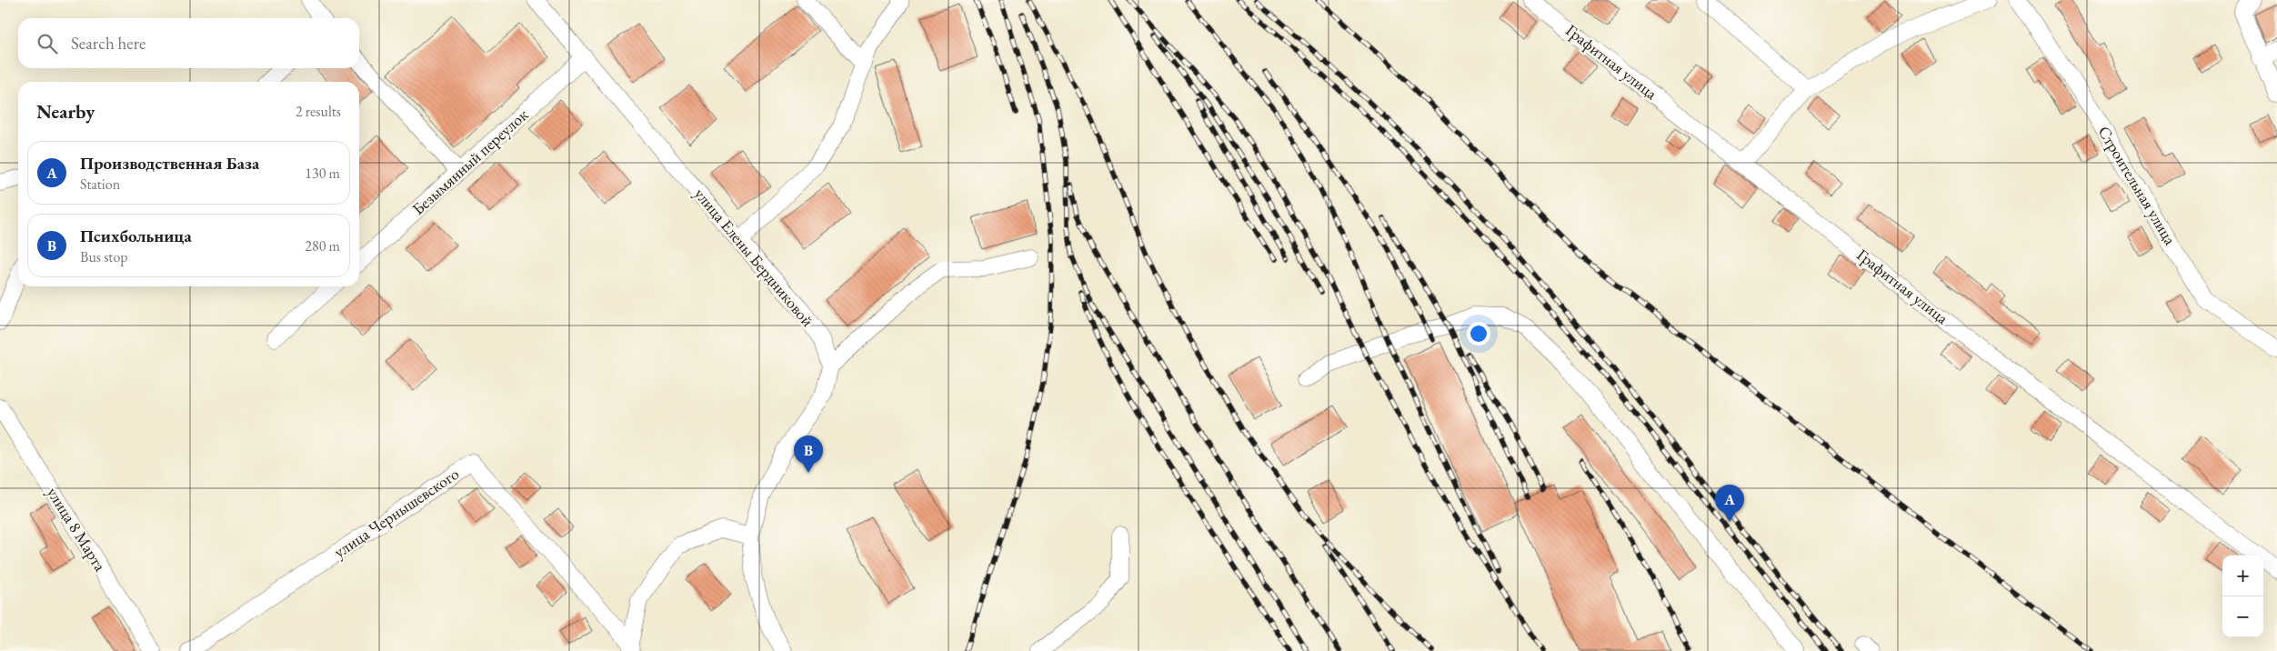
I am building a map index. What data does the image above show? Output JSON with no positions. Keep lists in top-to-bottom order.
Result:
{
  "streets": {
    "street": [
      "Графитная улица",
      "Безымянный переулок",
      "Строительная улица",
      "улица Елены Бердниковой",
      "улица Чернышевского",
      "улица 8 Марта"
    ]
  },
  "crossings": [
    ["Безымянный переулок", "улица Елены Бердниковой"]
  ],
  "page": {
    "search": "Search here",
    "heading": ["Nearby", "2 results"],
    "list": [
      {
        "mark": "A",
        "name": "Производственная База",
        "note": "Station",
        "value": "130 m"
      },
      {
        "mark": "B",
        "name": "Психбольница",
        "note": "Bus stop",
        "value": "280 m"
      }
    ],
    "pins": ["B", "A"],
    "map_buttons": ["+", "−"]
  }
}
